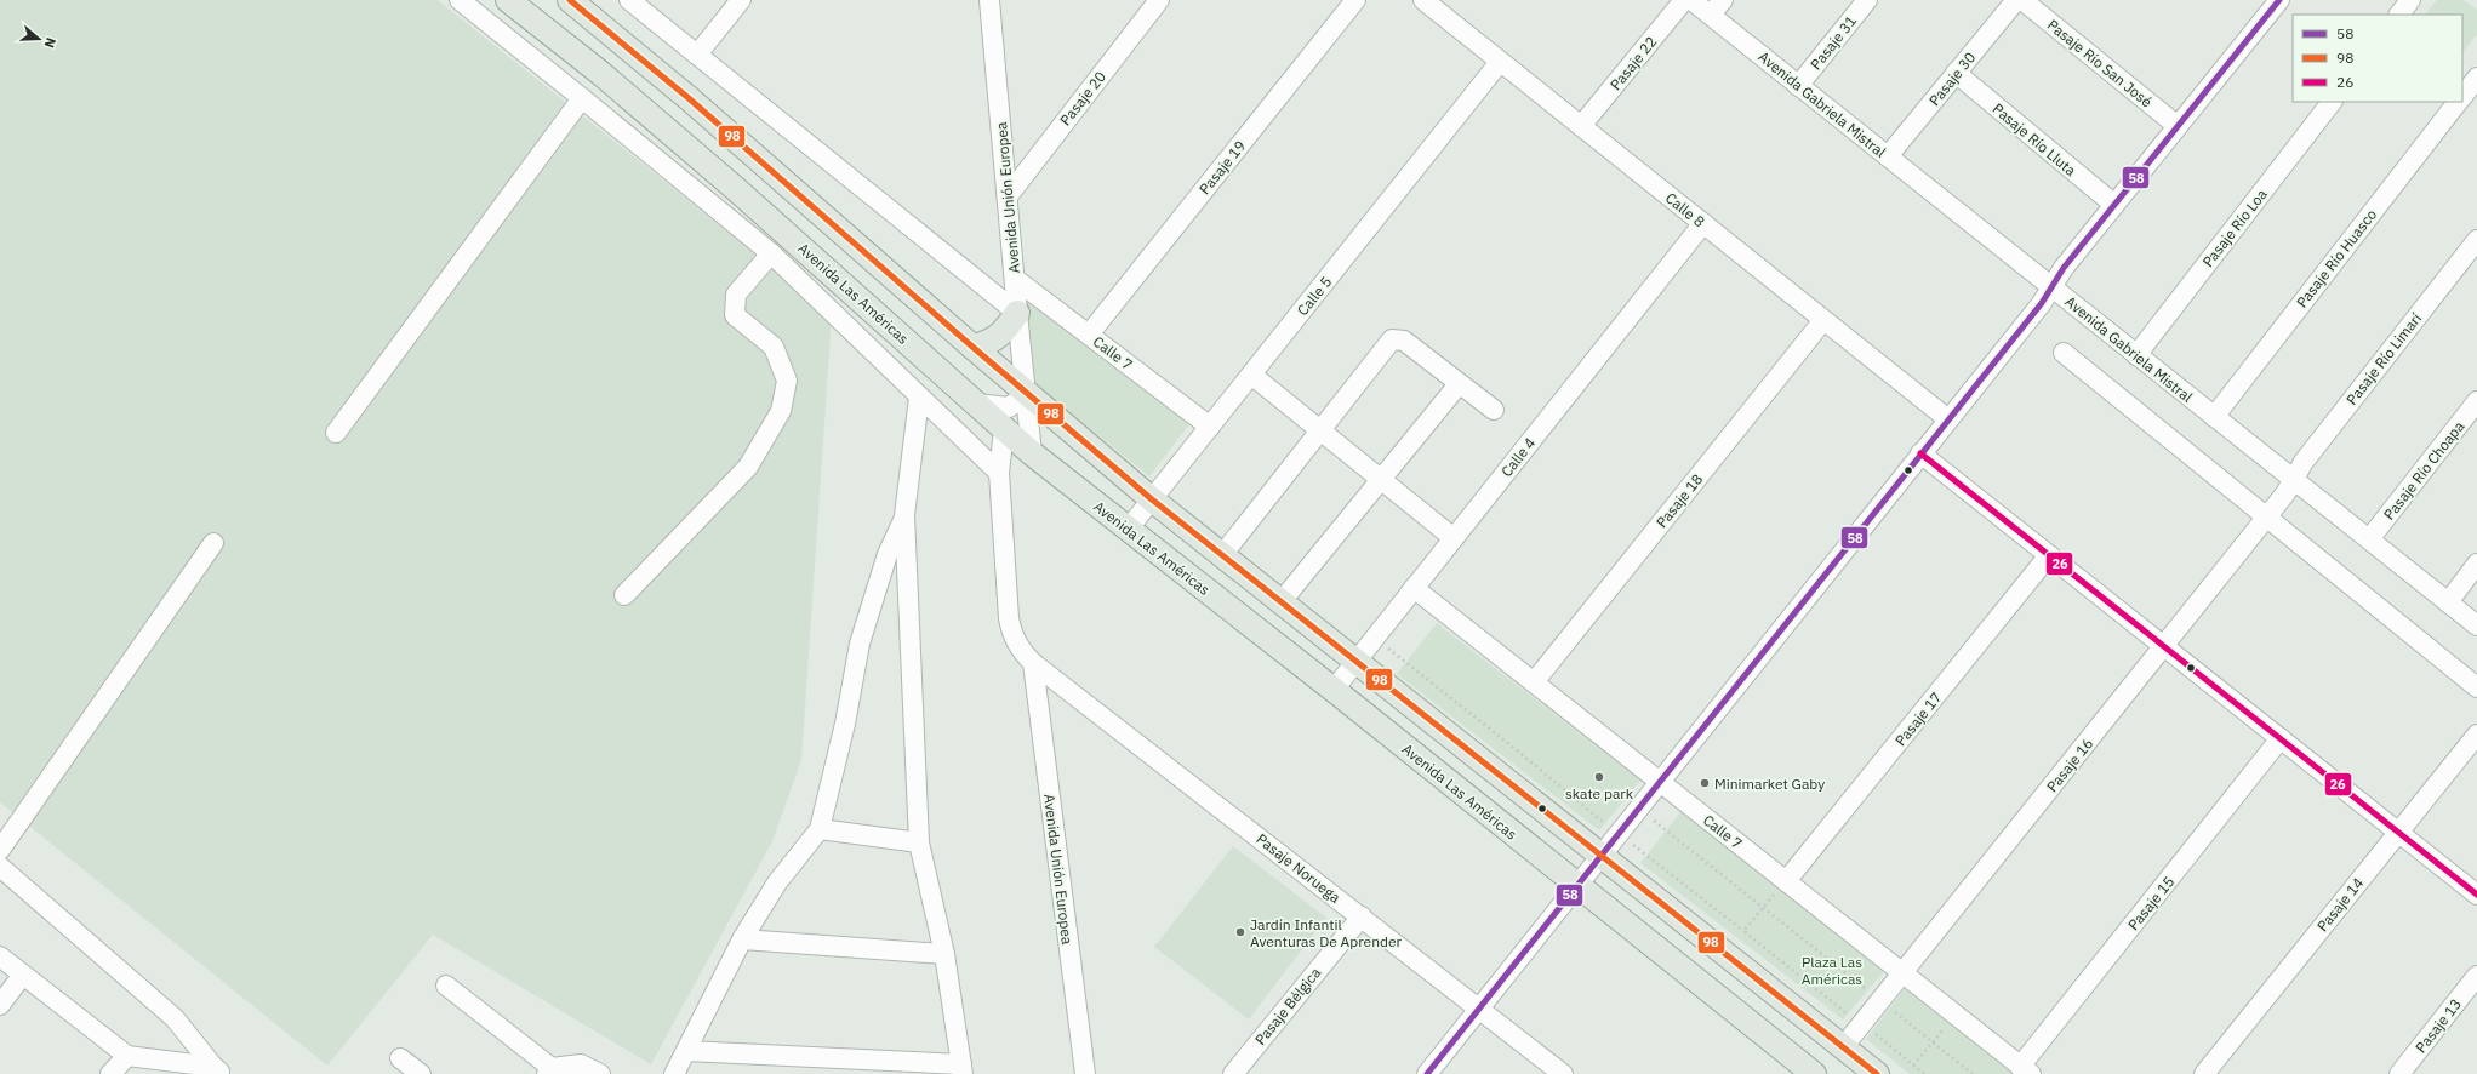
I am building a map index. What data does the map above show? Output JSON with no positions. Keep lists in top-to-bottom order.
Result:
{
  "streets": {
    "main road": ["Avenida Las Américas"],
    "street": [
      "Pasaje 31",
      "Pasaje 22",
      "Pasaje Río San José",
      "Pasaje 30",
      "Pasaje 20",
      "Avenida Gabriela Mistral",
      "Pasaje Río Lluta",
      "Pasaje 19",
      "Avenida Unión Europea",
      "Calle 8",
      "Pasaje Río Loa",
      "Pasaje Río Huasco",
      "Calle 5",
      "Calle 7",
      "Pasaje Río Limarí",
      "Calle 4",
      "Pasaje Río Choapa",
      "Pasaje 18",
      "Pasaje 17",
      "Pasaje 16",
      "Pasaje Noruega",
      "Pasaje 15",
      "Pasaje 14",
      "Pasaje Bélgica",
      "Pasaje 13"
    ]
  },
  "crossings": [
    ["Pasaje 31", "Avenida Gabriela Mistral"],
    ["Pasaje 22", "Calle 8"],
    ["Pasaje 30", "Avenida Gabriela Mistral"],
    ["Pasaje 30", "Pasaje Río Lluta"],
    ["Pasaje 20", "Avenida Unión Europea"],
    ["Avenida Gabriela Mistral", "Pasaje Río Loa"],
    ["Avenida Gabriela Mistral", "Pasaje Río Huasco"],
    ["Avenida Gabriela Mistral", "Pasaje Río Limarí"],
    ["Avenida Gabriela Mistral", "Pasaje Río Choapa"],
    ["Avenida Gabriela Mistral", "Pasaje 16"],
    ["Pasaje 19", "Calle 7"],
    ["Avenida Unión Europea", "Avenida Las Américas"],
    ["Avenida Unión Europea", "Calle 7"],
    ["Avenida Unión Europea", "Pasaje Noruega"],
    ["Calle 8", "Calle 5"],
    ["Calle 8", "Calle 4"],
    ["Calle 8", "Pasaje 18"],
    ["Avenida Las Américas", "Calle 5"],
    ["Avenida Las Américas", "Calle 4"],
    ["Avenida Las Américas", "Pasaje Noruega"],
    ["Calle 5", "Calle 7"],
    ["Calle 7", "Calle 4"],
    ["Calle 7", "Pasaje 18"],
    ["Calle 7", "Pasaje 17"],
    ["Calle 7", "Pasaje 16"],
    ["Calle 7", "Pasaje 15"],
    ["Pasaje Río Limarí", "Pasaje 16"],
    ["Pasaje Noruega", "Pasaje Bélgica"]
  ],
  "parks": ["Plaza Las Américas"],
  "places": ["skate park", "Minimarket Gaby", "Jardín Infantil Aventuras De Aprender"],
  "lines": ["transit line 58", "transit line 98", "transit line 26"],
  "legend": ["58", "98", "26"],
  "north": "right"
}
